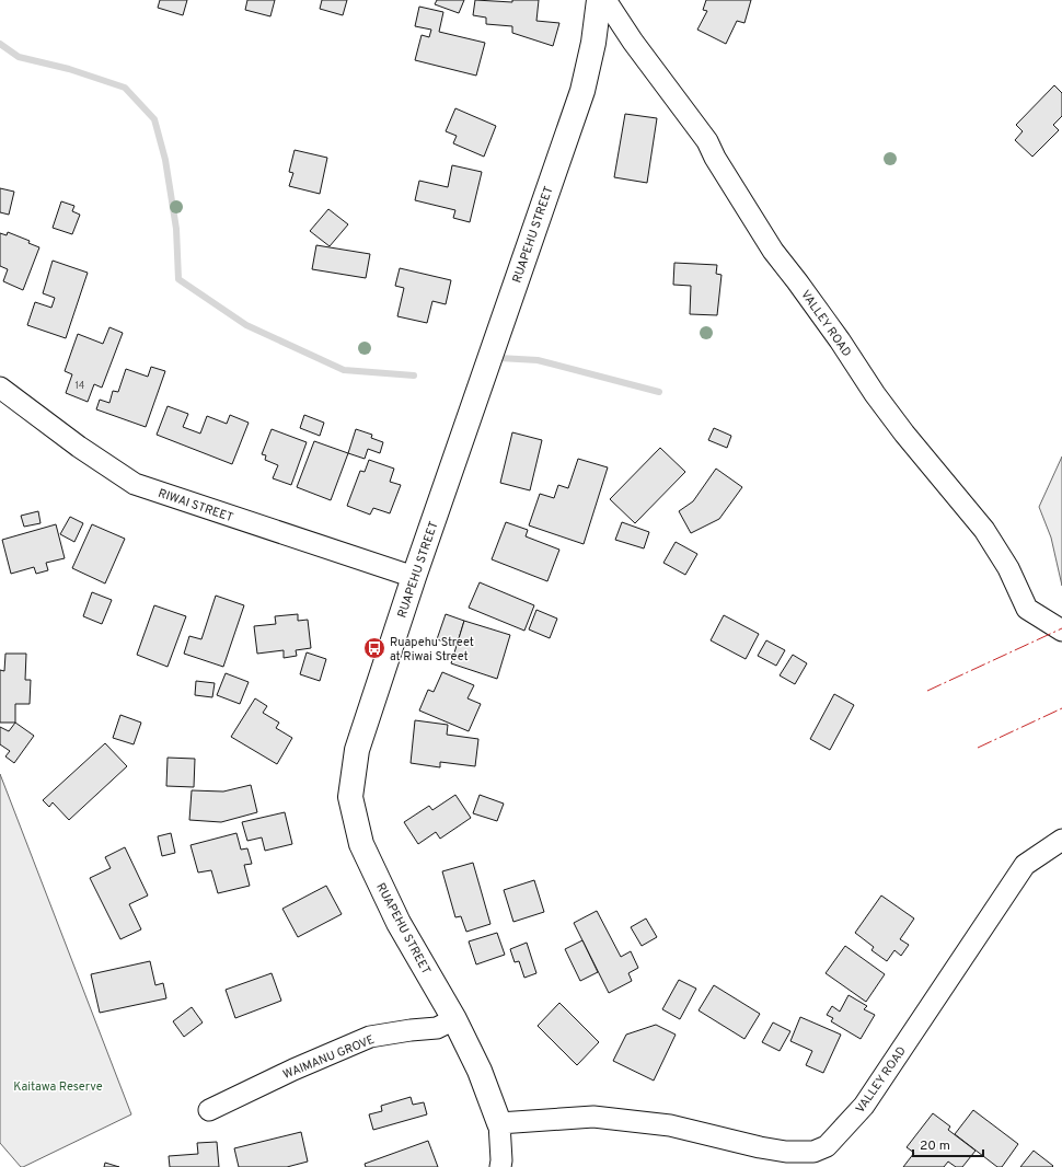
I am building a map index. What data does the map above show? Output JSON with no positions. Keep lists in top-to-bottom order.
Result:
{
  "streets": {
    "street": [
      "RUAPEHU STREET",
      "VALLEY ROAD",
      "RIWAI STREET",
      "WAIMANU GROVE"
    ]
  },
  "crossings": [
    ["RUAPEHU STREET", "VALLEY ROAD"],
    ["RUAPEHU STREET", "RIWAI STREET"],
    ["RUAPEHU STREET", "WAIMANU GROVE"]
  ],
  "parks": ["Kaitawa Reserve"],
  "places": {
    "bus stop": ["Ruapehu Street at Riwai Street"]
  },
  "house_numbers": ["14"],
  "scale_bar": "20 m"
}
